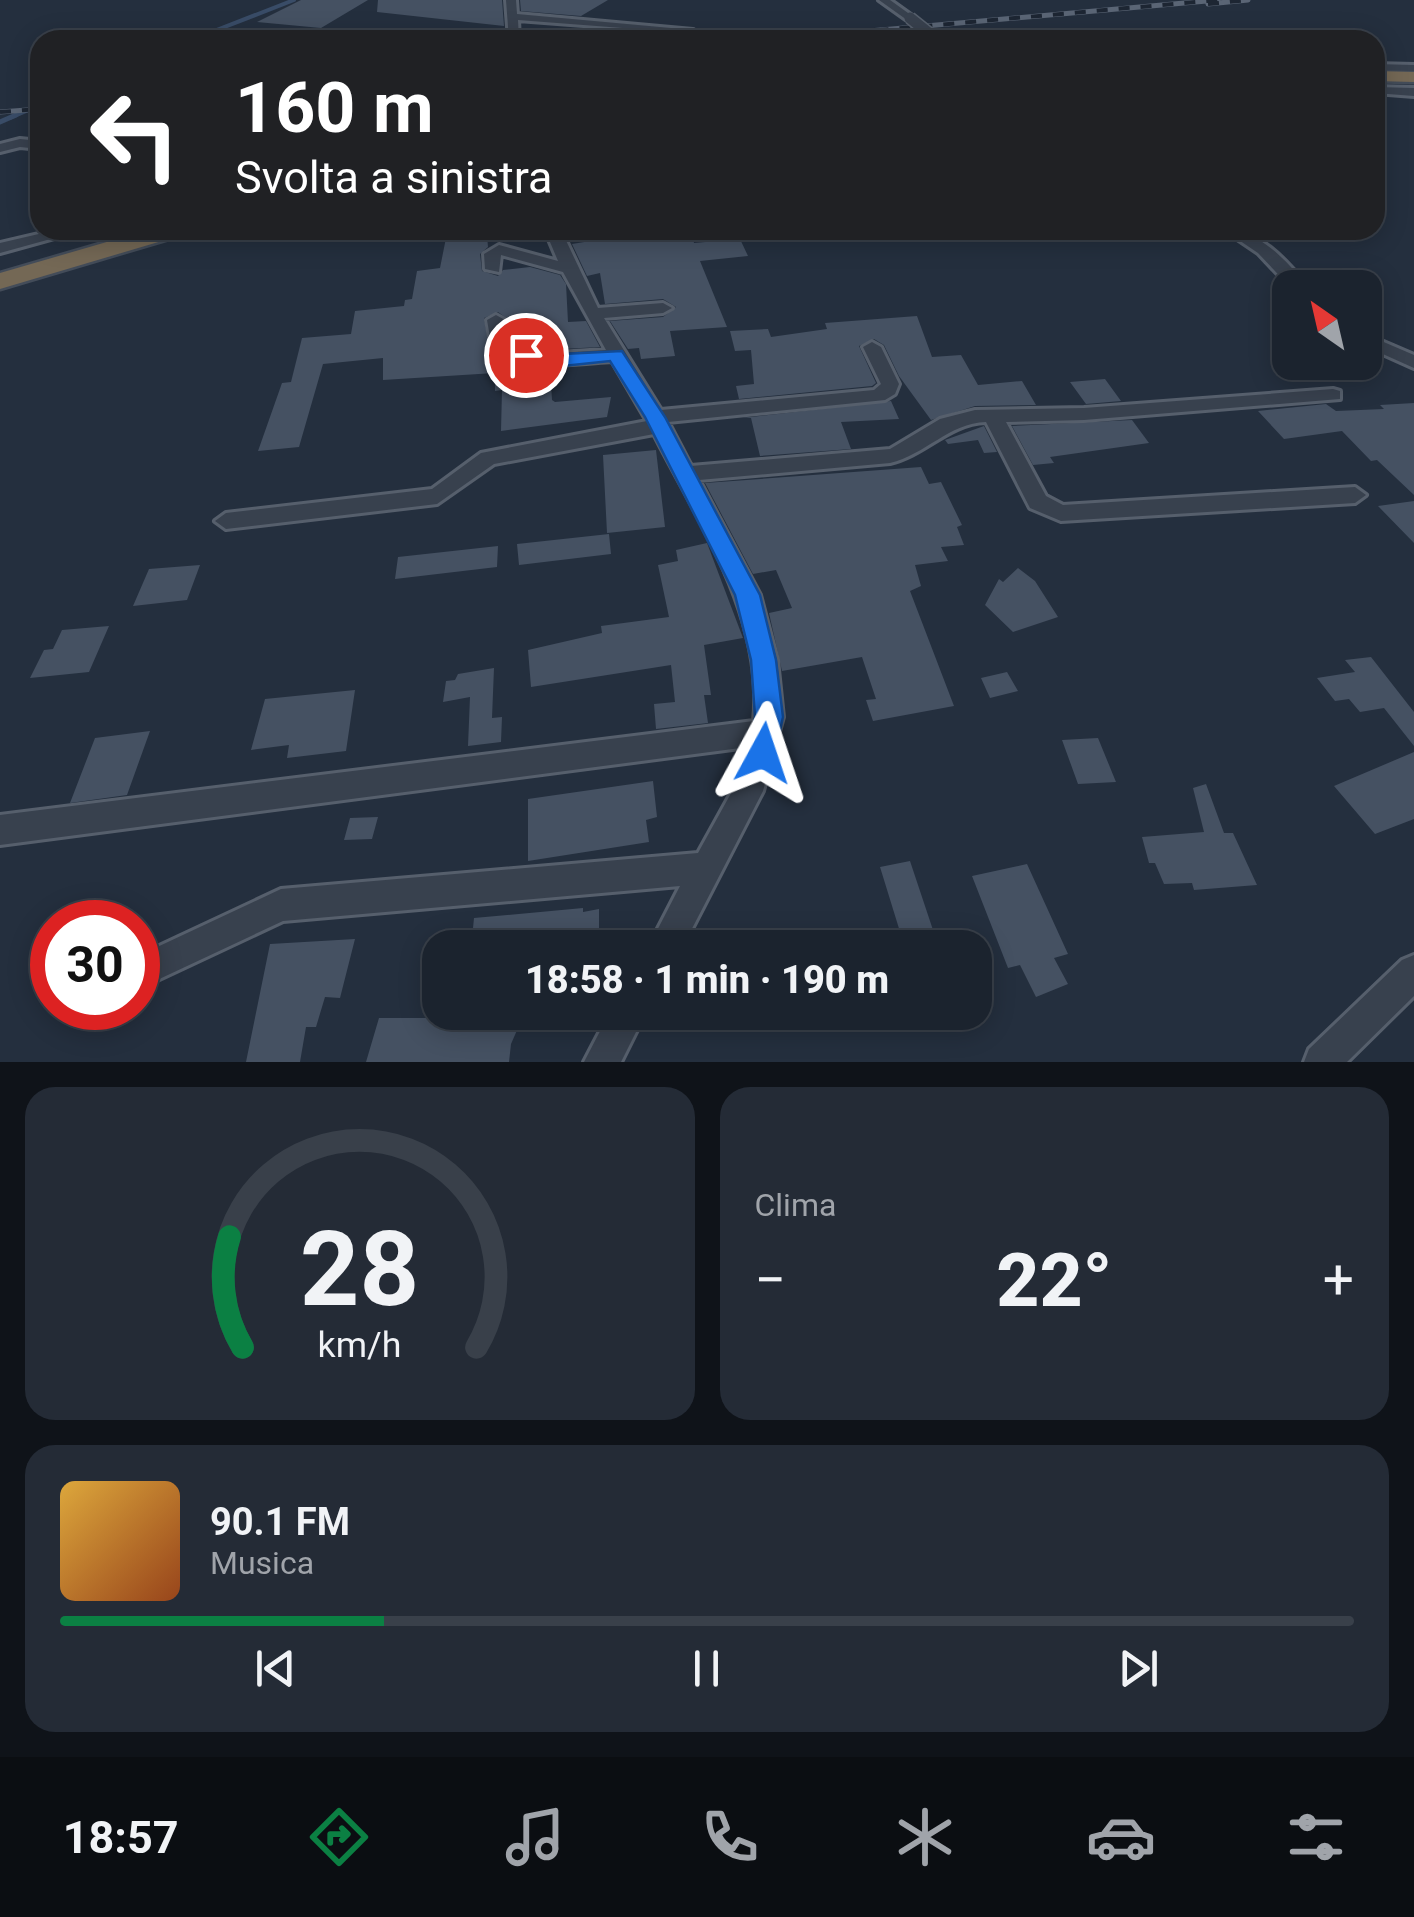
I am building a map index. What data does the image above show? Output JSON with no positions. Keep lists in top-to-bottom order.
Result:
{
  "north": "top left",
  "page": {
    "turn": ["160 m", "Svolta a sinistra"],
    "limit": "30",
    "trip": "18:58 · 1 min · 190 m",
    "tile": "Clima",
    "heat": ["−", "22°", "+"],
    "song": ["90.1 FM", "Musica"],
    "tabs": "18:57",
    "gauge": ["28", "km/h"]
  }
}
